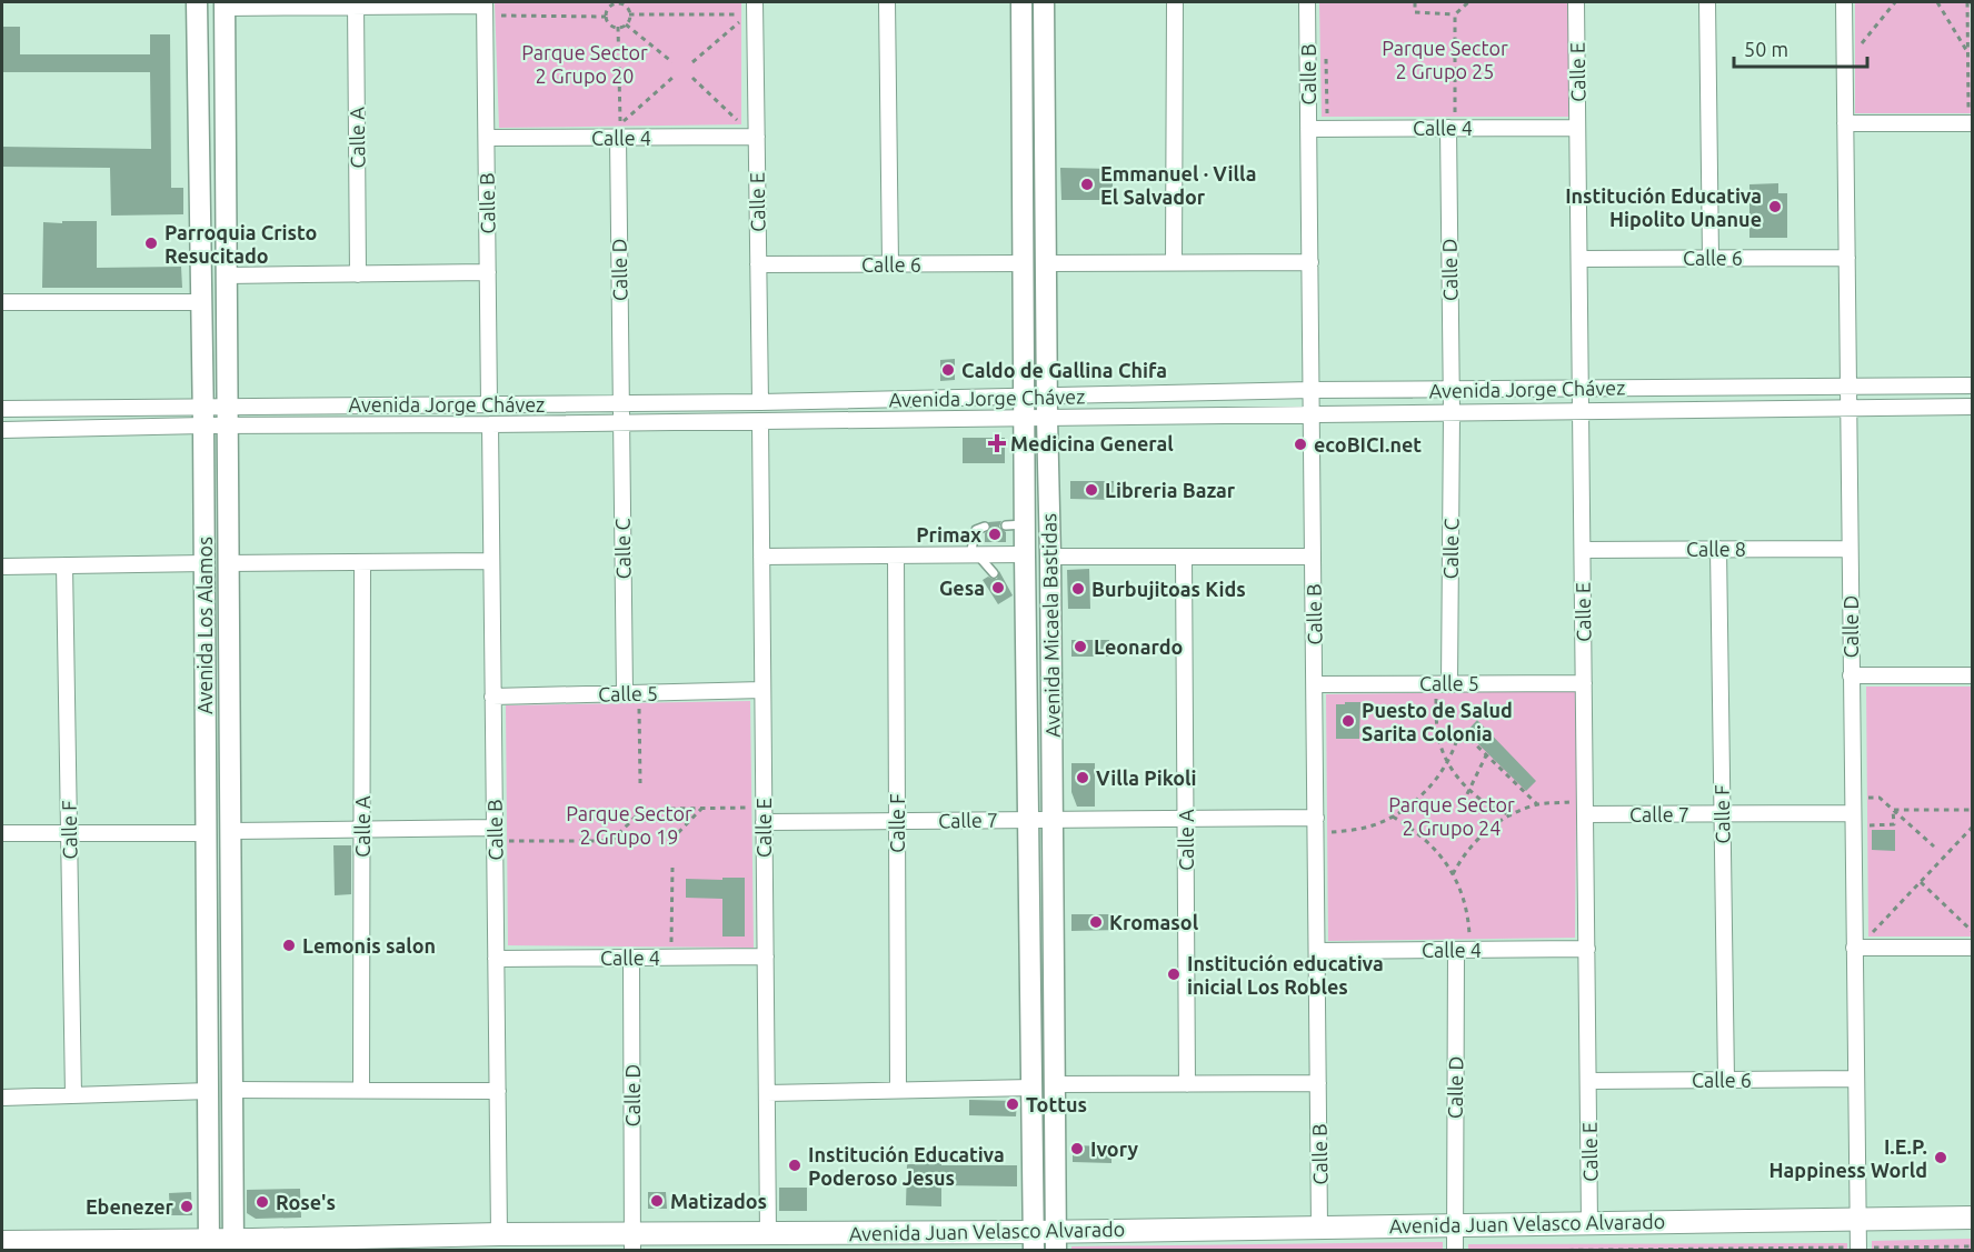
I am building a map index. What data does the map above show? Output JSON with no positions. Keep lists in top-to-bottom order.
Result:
{
  "streets": {
    "main road": ["Avenida Juan Velasco Alvarado"],
    "street": [
      "Calle E",
      "Calle B",
      "Calle 4",
      "Calle A",
      "Calle 6",
      "Calle D",
      "Avenida Jorge Chávez",
      "Calle C",
      "Calle 8",
      "Avenida Los Alamos",
      "Avenida Micaela Bastidas",
      "Calle 5",
      "Calle 7",
      "Calle F"
    ]
  },
  "crossings": [
    ["Calle E", "Calle 4"],
    ["Calle E", "Calle 6"],
    ["Calle E", "Avenida Jorge Chávez"],
    ["Calle E", "Calle 8"],
    ["Calle E", "Calle 5"],
    ["Calle E", "Calle 7"],
    ["Calle E", "Avenida Juan Velasco Alvarado"],
    ["Calle B", "Calle 4"],
    ["Calle B", "Avenida Jorge Chávez"],
    ["Calle B", "Calle 5"],
    ["Calle B", "Calle 7"],
    ["Calle B", "Avenida Juan Velasco Alvarado"],
    ["Calle 4", "Calle D"],
    ["Calle A", "Calle 7"],
    ["Calle 6", "Calle D"],
    ["Calle 6", "Avenida Micaela Bastidas"],
    ["Calle 6", "Calle F"],
    ["Calle D", "Avenida Jorge Chávez"],
    ["Calle D", "Calle C"],
    ["Calle D", "Calle 8"],
    ["Calle D", "Calle 7"],
    ["Calle D", "Avenida Juan Velasco Alvarado"],
    ["Avenida Jorge Chávez", "Calle C"],
    ["Avenida Jorge Chávez", "Avenida Los Alamos"],
    ["Avenida Jorge Chávez", "Avenida Micaela Bastidas"],
    ["Calle C", "Calle 5"],
    ["Calle 8", "Calle F"],
    ["Avenida Los Alamos", "Avenida Juan Velasco Alvarado"],
    ["Avenida Micaela Bastidas", "Calle 7"],
    ["Avenida Micaela Bastidas", "Avenida Juan Velasco Alvarado"],
    ["Calle 7", "Calle F"]
  ],
  "parks": [
    "Parque Sector 2 Grupo 25",
    "Parque Sector 2 Grupo 20",
    "Parque Sector 2 Grupo 24",
    "Parque Sector 2 Grupo 19"
  ],
  "places": {
    "other": [
      "Emmanuel · Villa El Salvador",
      "Institución Educativa Hipolito Unanue",
      "Parroquia Cristo Resucitado",
      "Caldo de Gallina Chifa",
      "ecoBICI.net",
      "Libreria Bazar",
      "Primax",
      "Gesa",
      "Burbujitoas Kids",
      "Leonardo",
      "Puesto de Salud Sarita Colonia",
      "Villa Pikoli",
      "Kromasol",
      "Lemonis salon",
      "Institución educativa inicial Los Robles",
      "Tottus",
      "Ivory",
      "I.E.P. Happiness World",
      "Institución Educativa Poderoso Jesus",
      "Matizados",
      "Rose's",
      "Ebenezer"
    ],
    "health": ["Medicina General"]
  },
  "scale_bar": "50 m"
}
